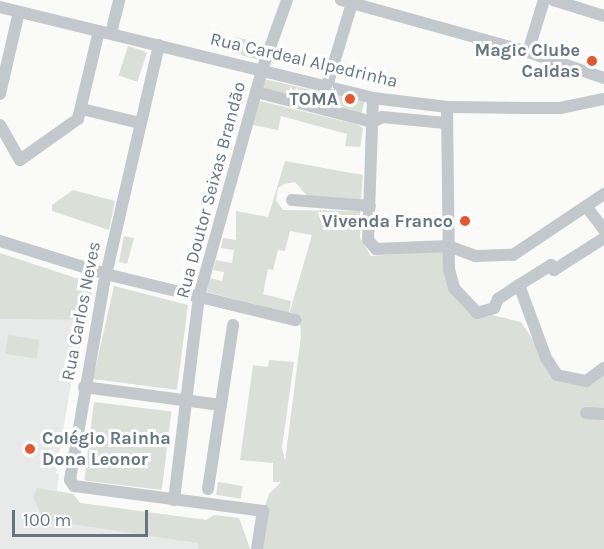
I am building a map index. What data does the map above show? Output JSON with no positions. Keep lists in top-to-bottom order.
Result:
{
  "streets": {
    "street": ["Rua Cardeal Alpedrinha", "Rua Doutor Seixas Brandão", "Rua Carlos Neves"]
  },
  "crossings": [
    ["Rua Cardeal Alpedrinha", "Rua Doutor Seixas Brandão"],
    ["Rua Cardeal Alpedrinha", "Rua Carlos Neves"],
    ["Rua Doutor Seixas Brandão", "Rua Carlos Neves"]
  ],
  "places": [
    "Magic Clube Caldas",
    "TOMA",
    "Vivenda Franco",
    "Colégio Rainha Dona Leonor"
  ],
  "scale_bar": "100 m"
}
